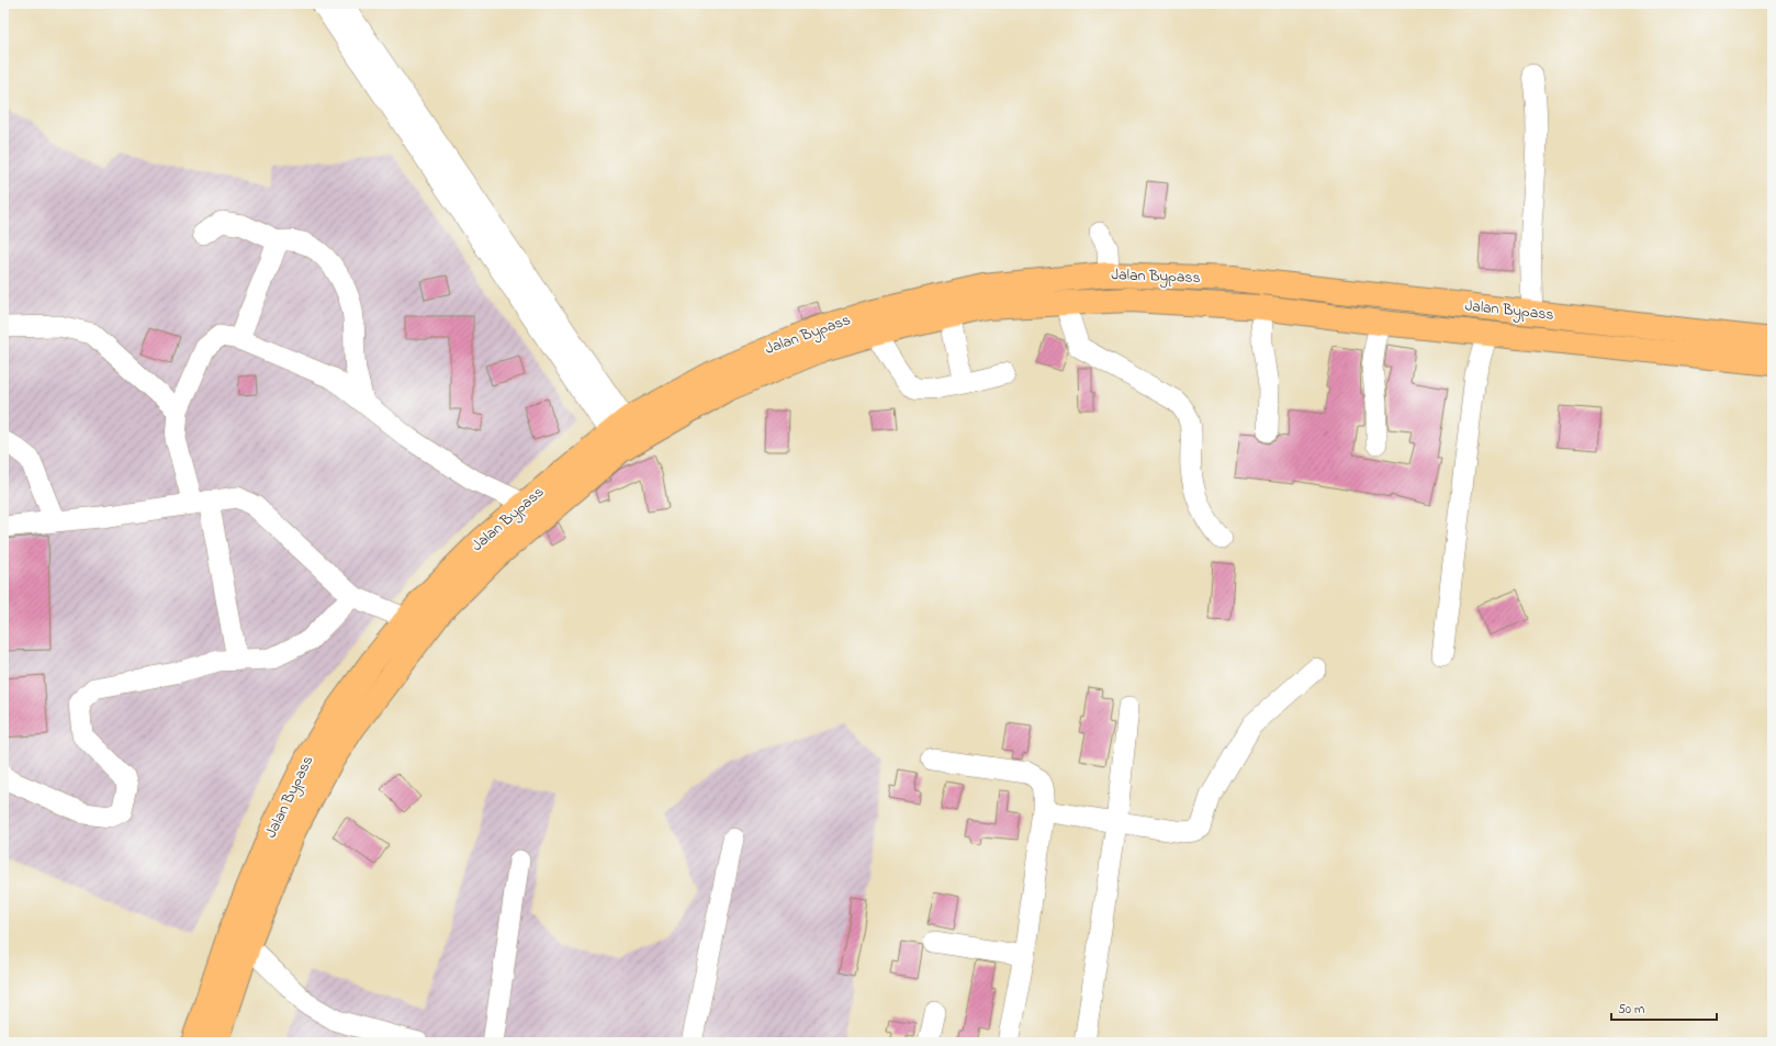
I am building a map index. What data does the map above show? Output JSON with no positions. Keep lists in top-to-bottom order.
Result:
{
  "streets": {
    "highway": ["Jalan Bypass"]
  },
  "scale_bar": "50 m"
}
